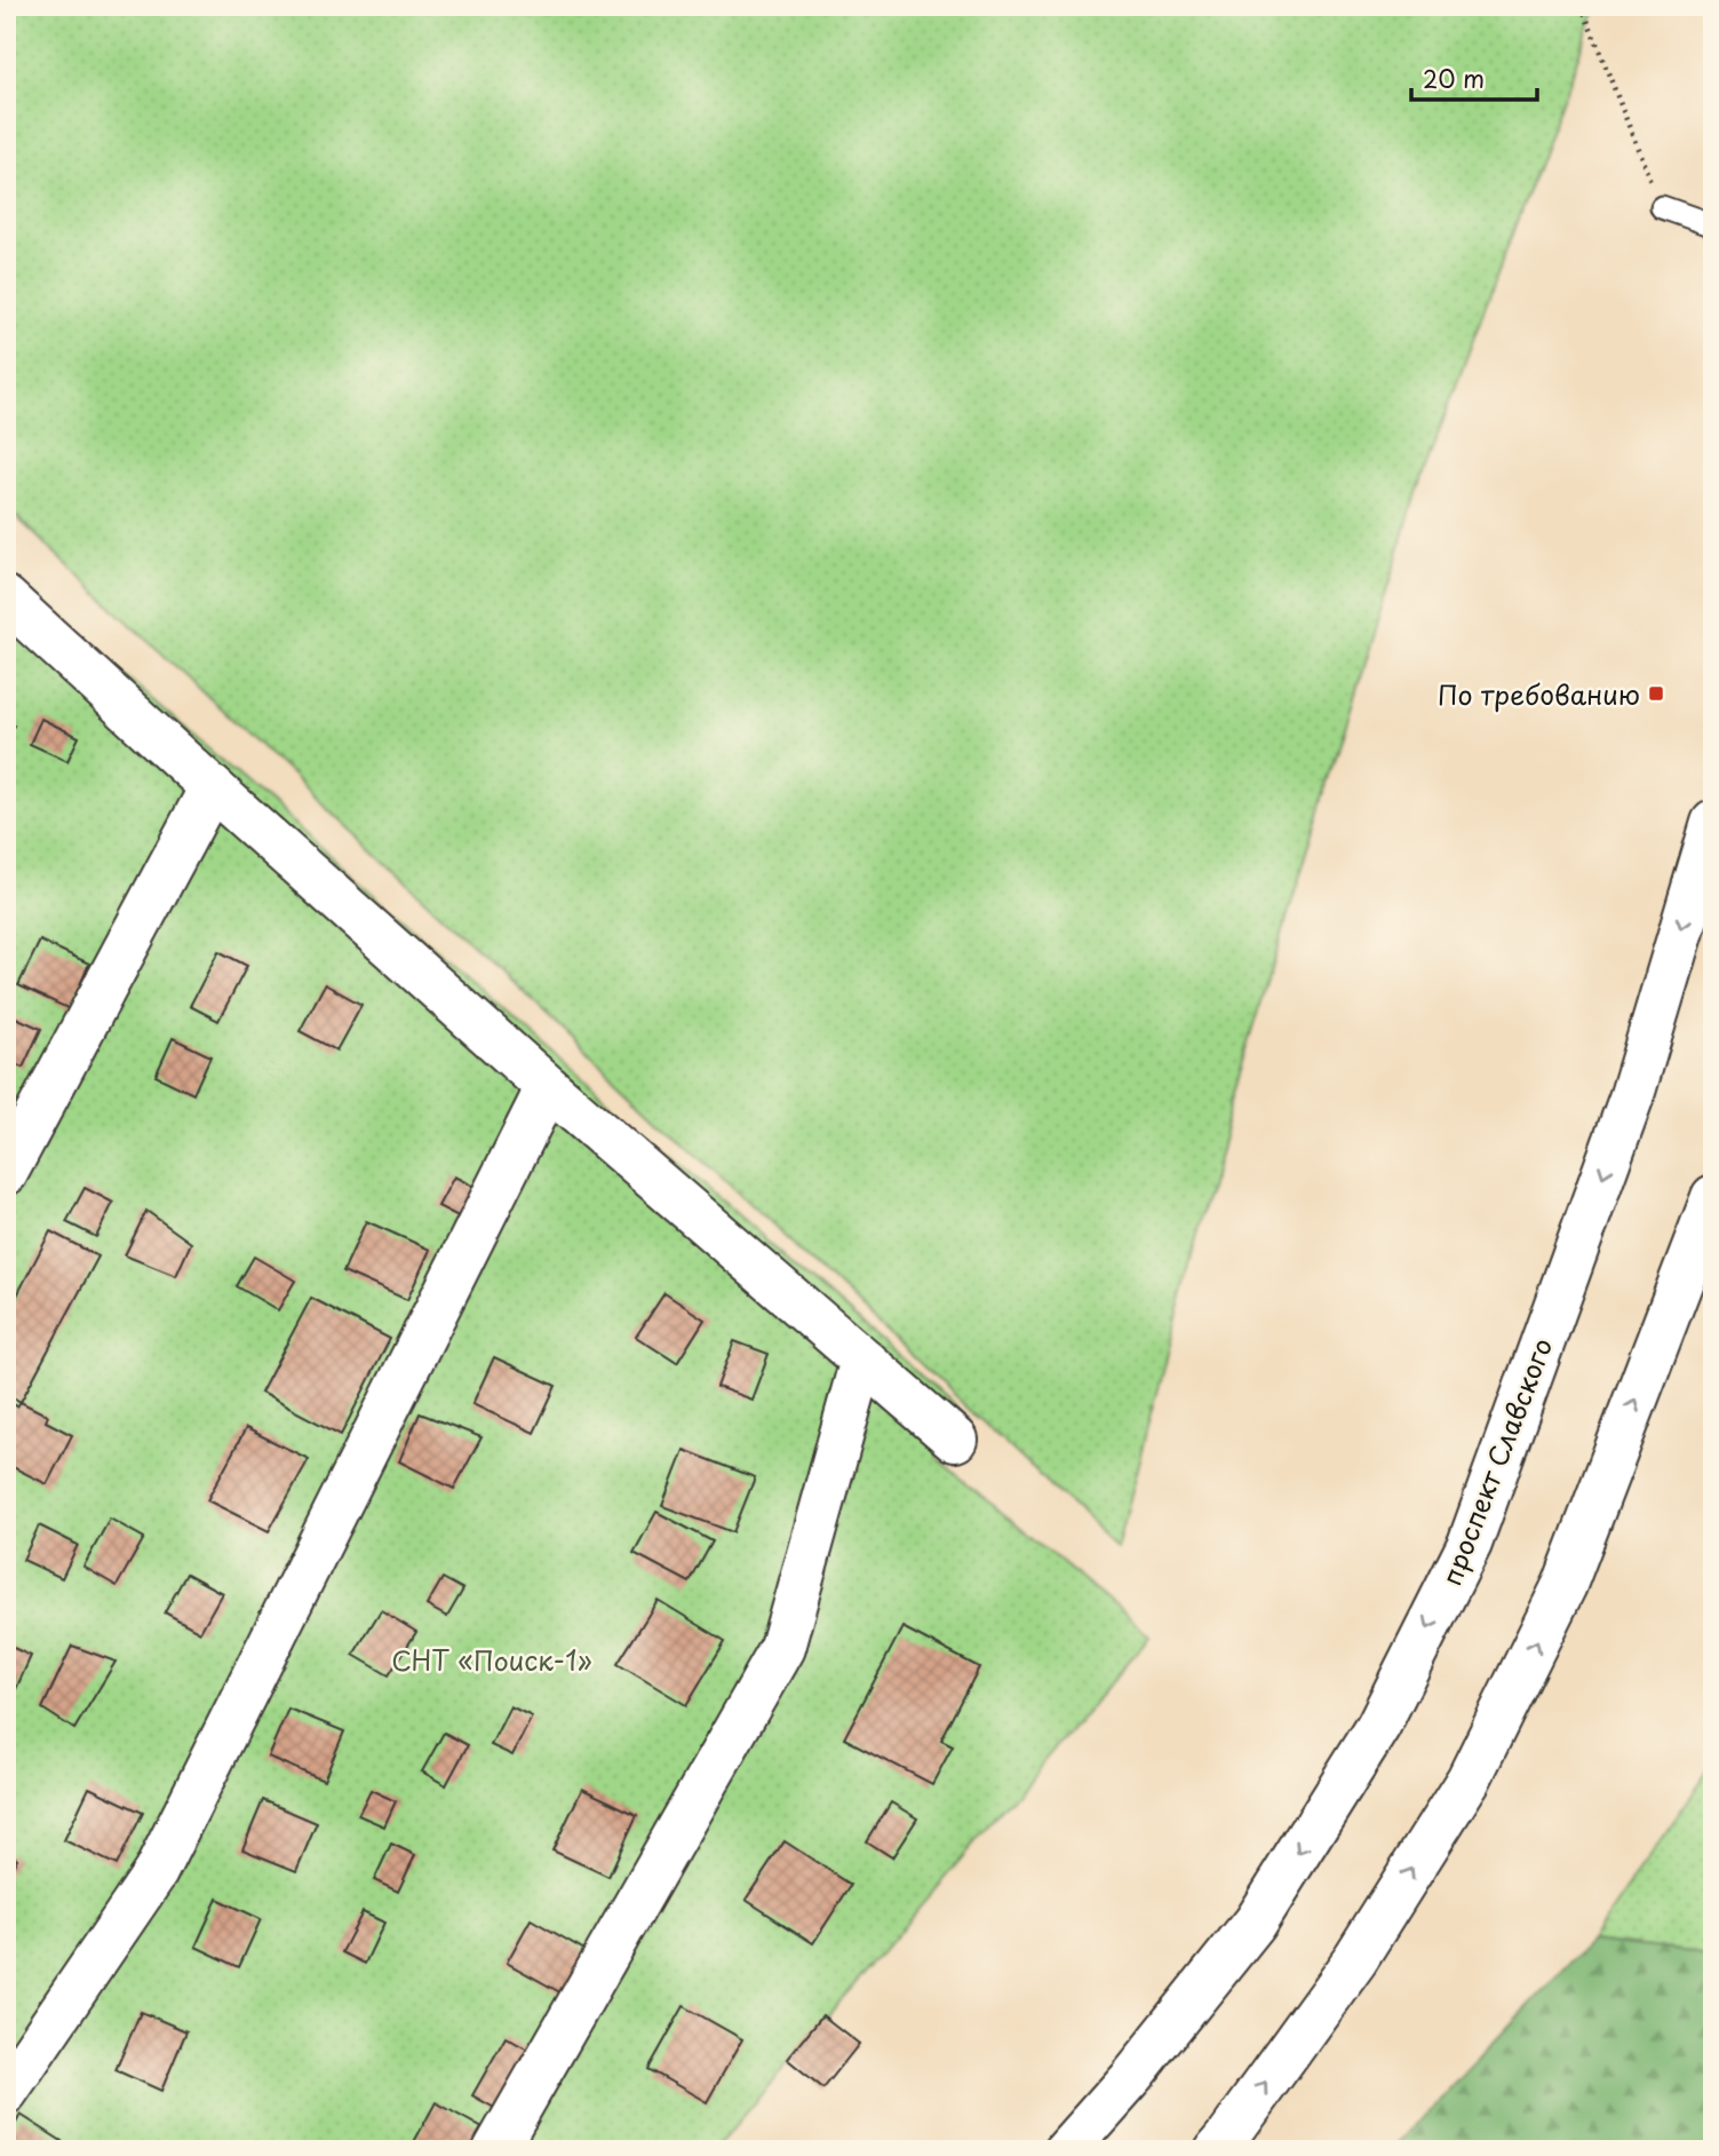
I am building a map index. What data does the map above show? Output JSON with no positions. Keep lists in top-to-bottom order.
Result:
{
  "streets": {
    "street": ["проспект Славского"]
  },
  "parks": ["СНТ «Поиск-1»"],
  "places": {
    "transit": ["По требованию"]
  },
  "scale_bar": "20 m"
}
